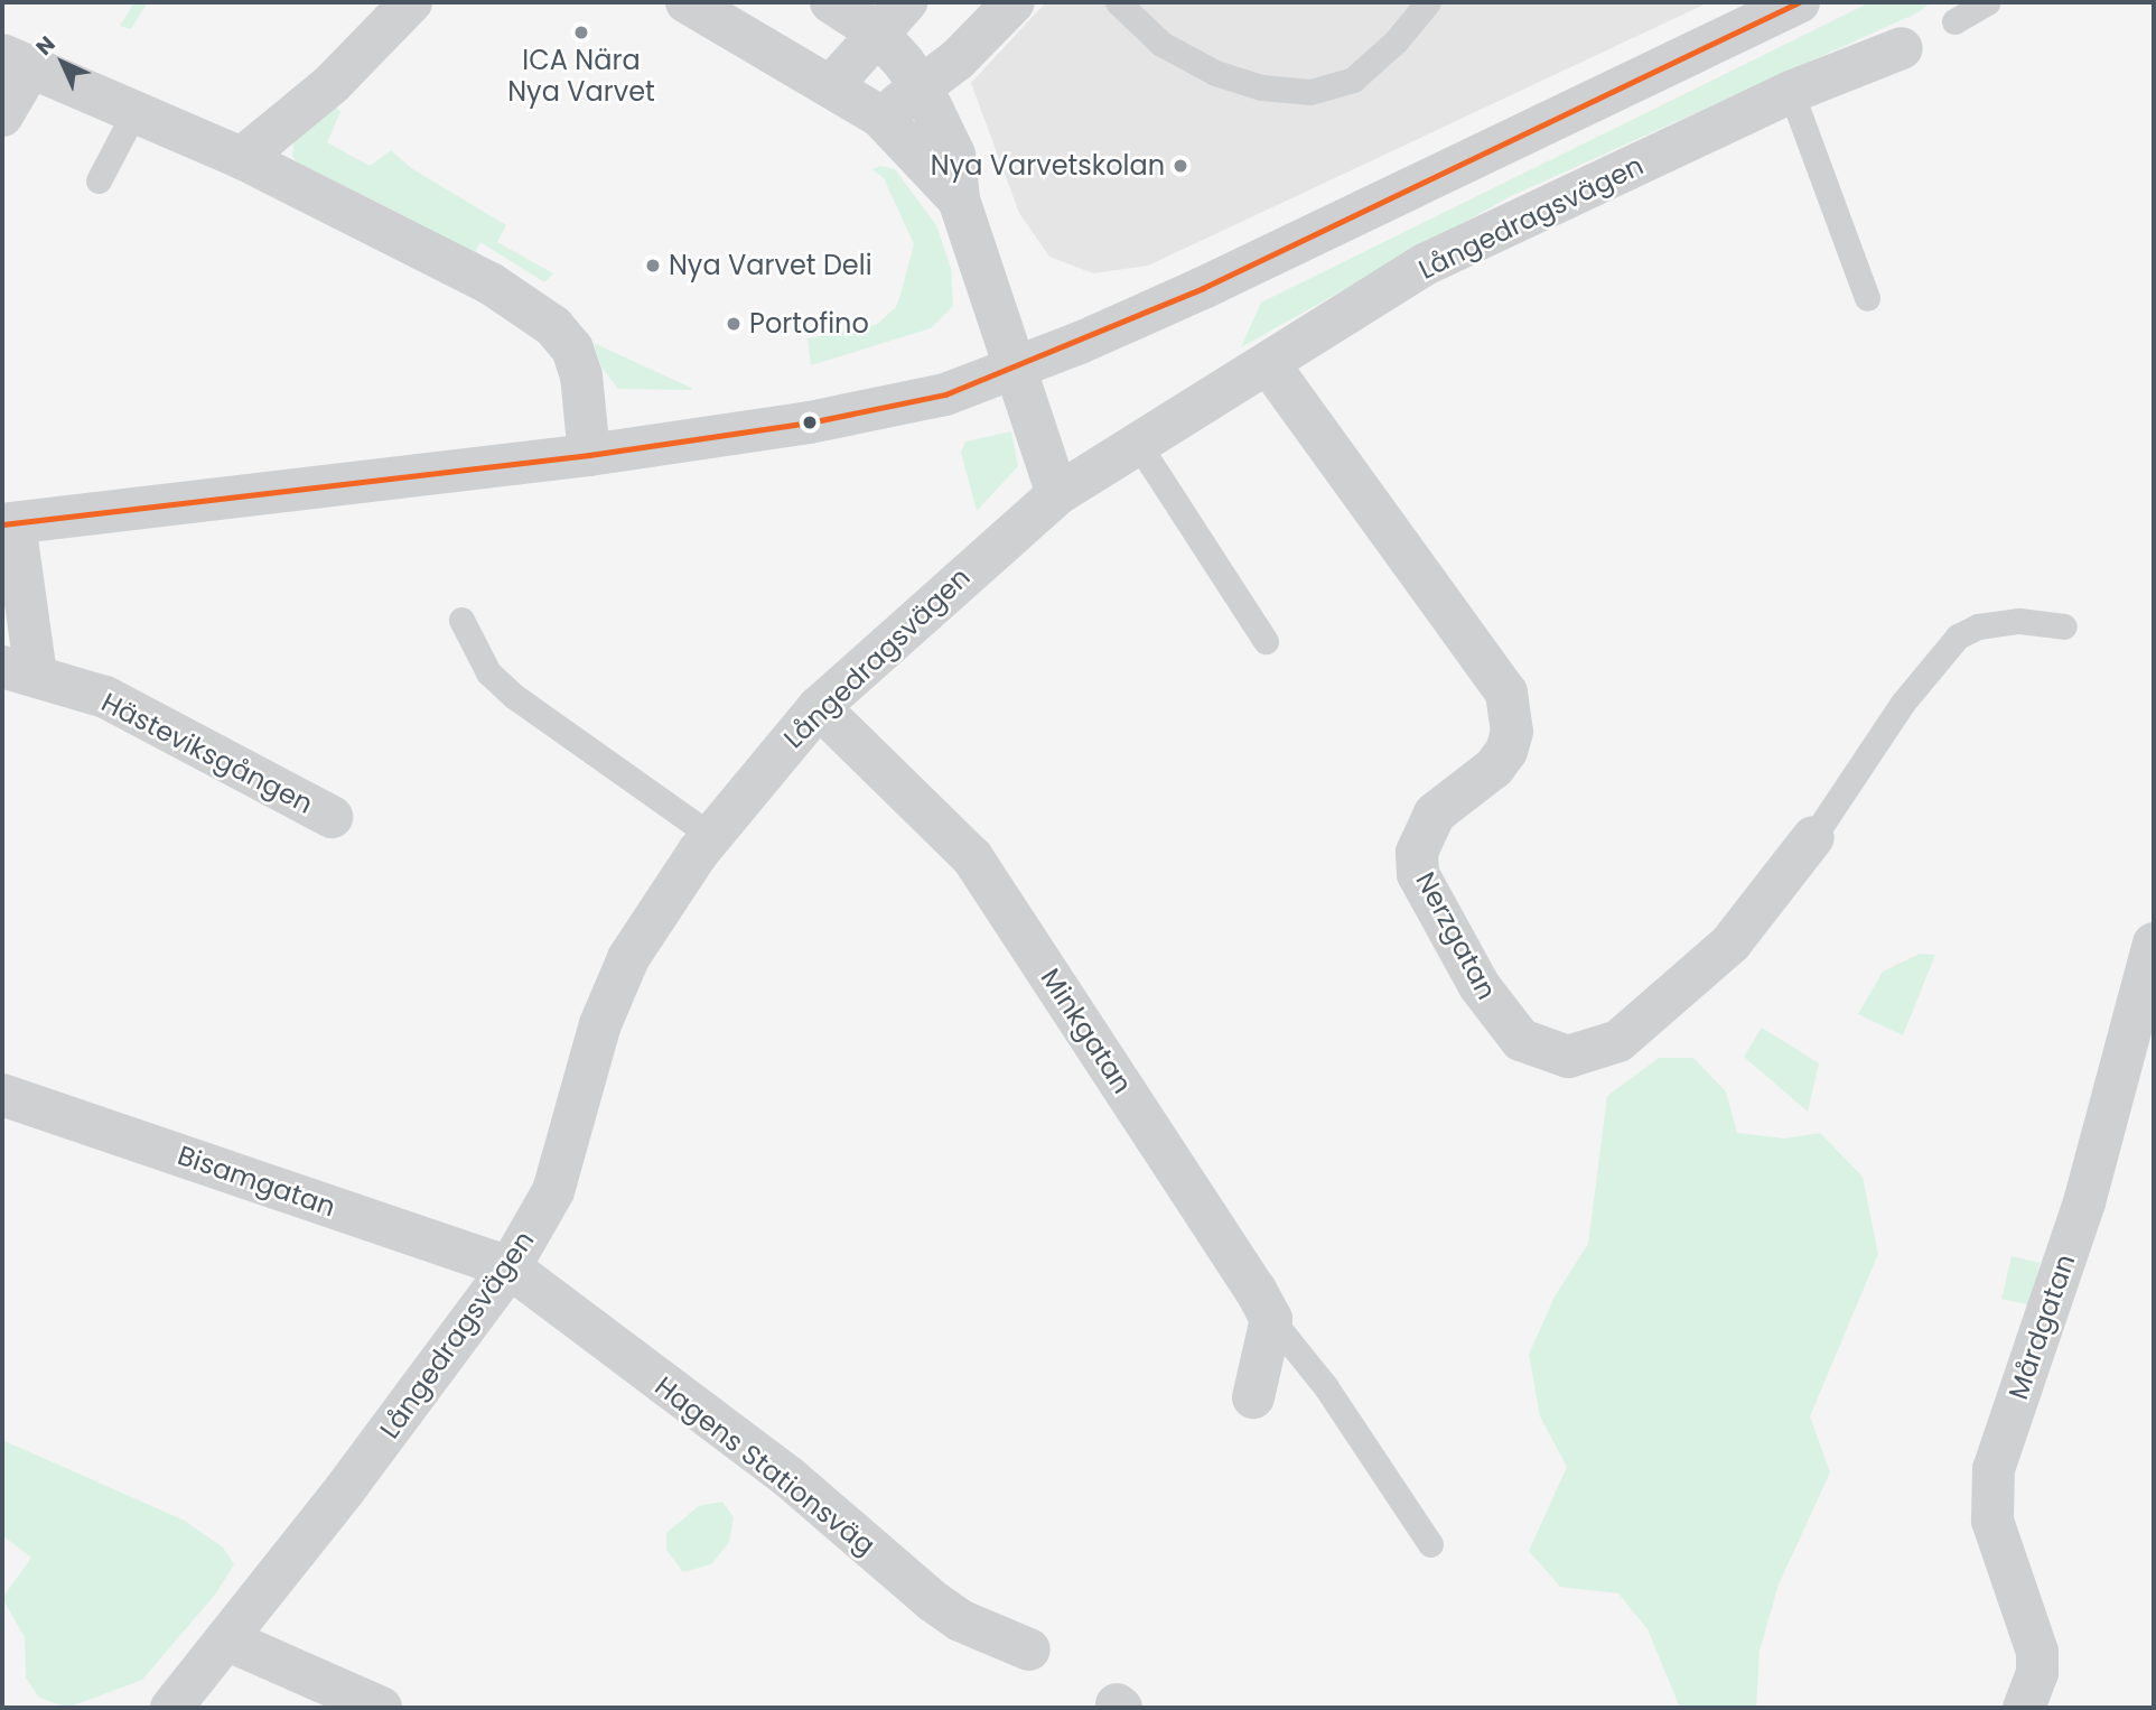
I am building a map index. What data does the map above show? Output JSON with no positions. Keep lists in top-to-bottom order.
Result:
{
  "streets": {
    "street": [
      "Långedragsvägen",
      "Hästeviksgången",
      "Nerzgatan",
      "Minkgatan",
      "Bisamgatan",
      "Mårdgatan",
      "Hagens Stationsväg"
    ]
  },
  "crossings": [
    ["Långedragsvägen", "Nerzgatan"],
    ["Långedragsvägen", "Minkgatan"],
    ["Långedragsvägen", "Bisamgatan"],
    ["Långedragsvägen", "Hagens Stationsväg"],
    ["Bisamgatan", "Hagens Stationsväg"]
  ],
  "places": [
    "ICA Nära Nya Varvet",
    "Nya Varvetskolan",
    "Nya Varvet Deli",
    "Portofino"
  ],
  "north": "top left"
}
